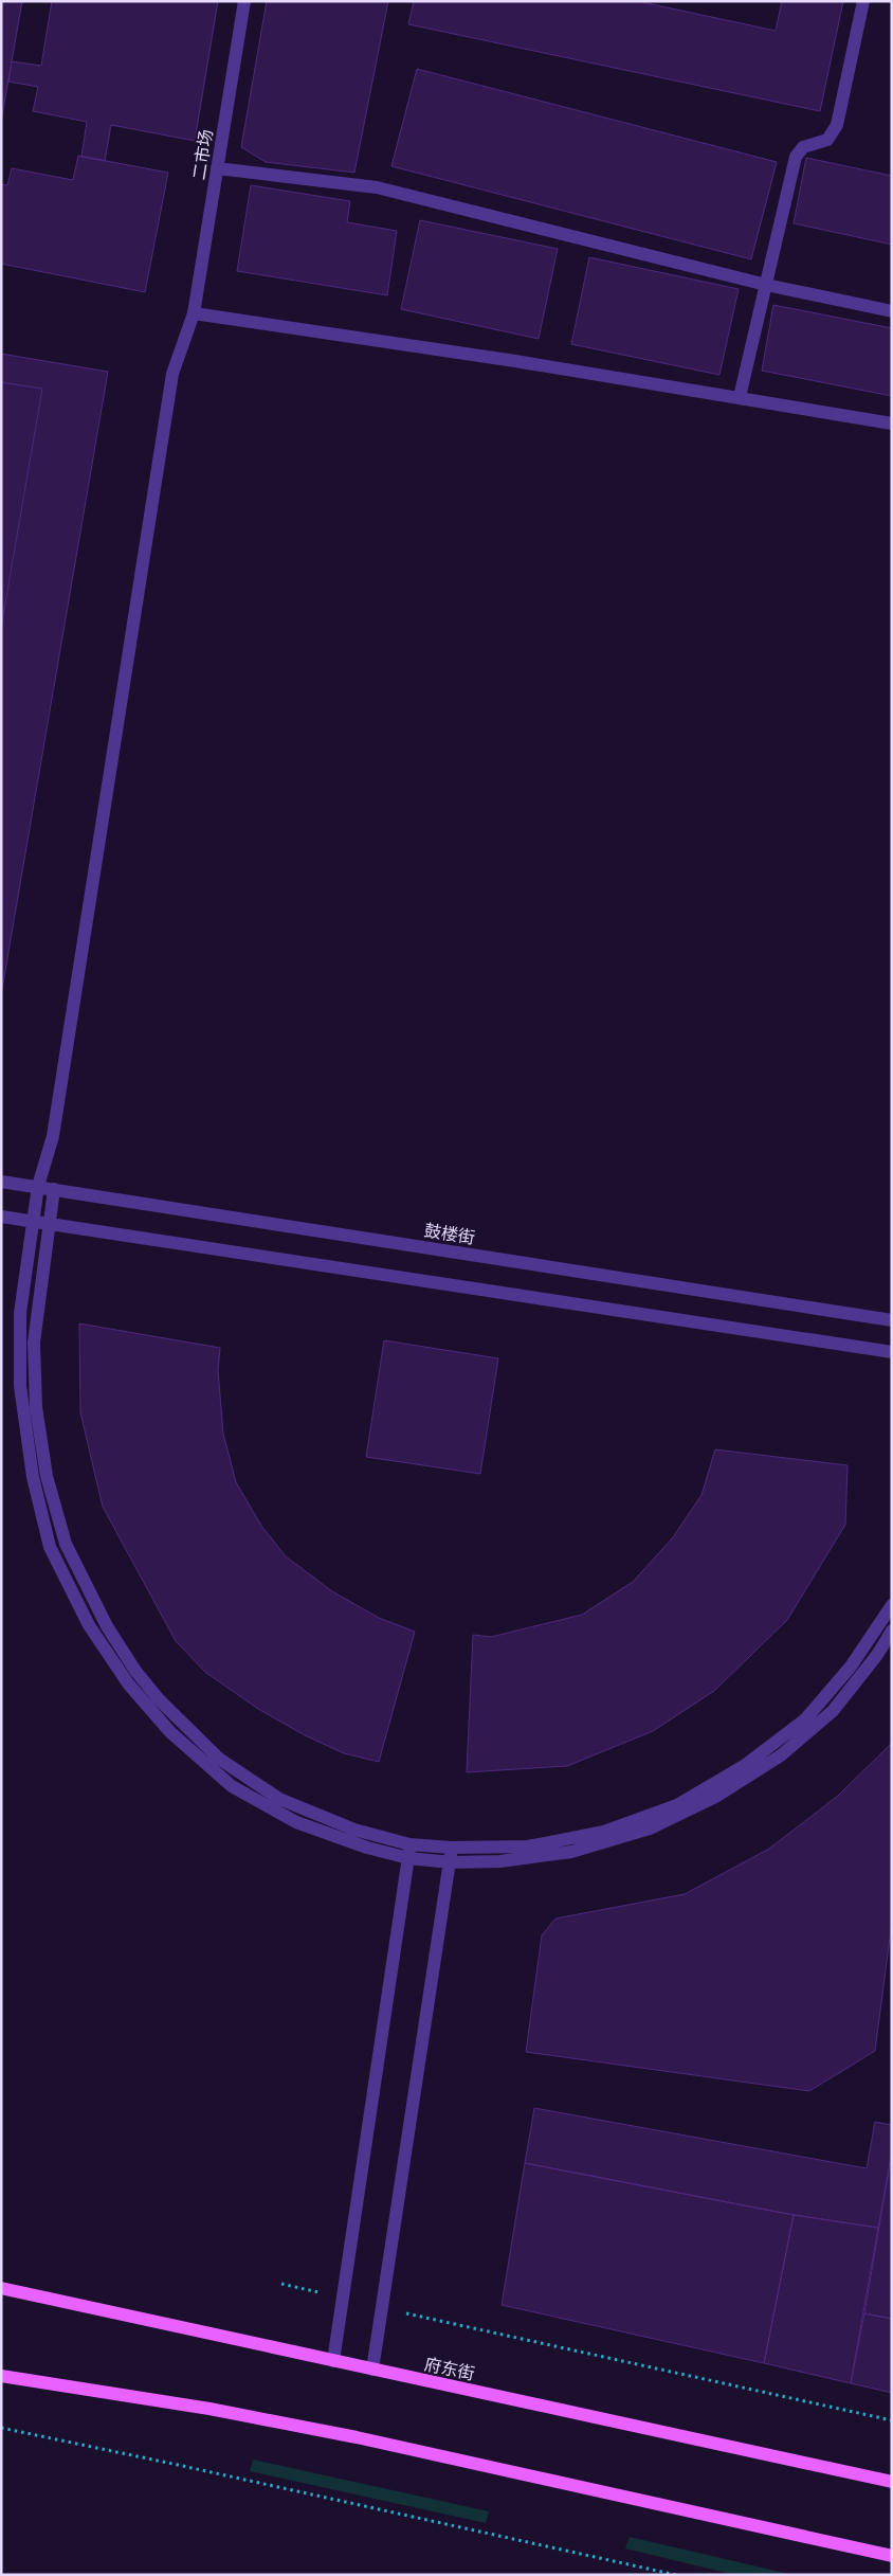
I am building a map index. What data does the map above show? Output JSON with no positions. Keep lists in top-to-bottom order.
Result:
{
  "streets": {
    "main road": ["府东街"],
    "street": ["二市场", "鼓楼街"]
  },
  "crossings": [
    ["二市场", "鼓楼街"]
  ]
}
